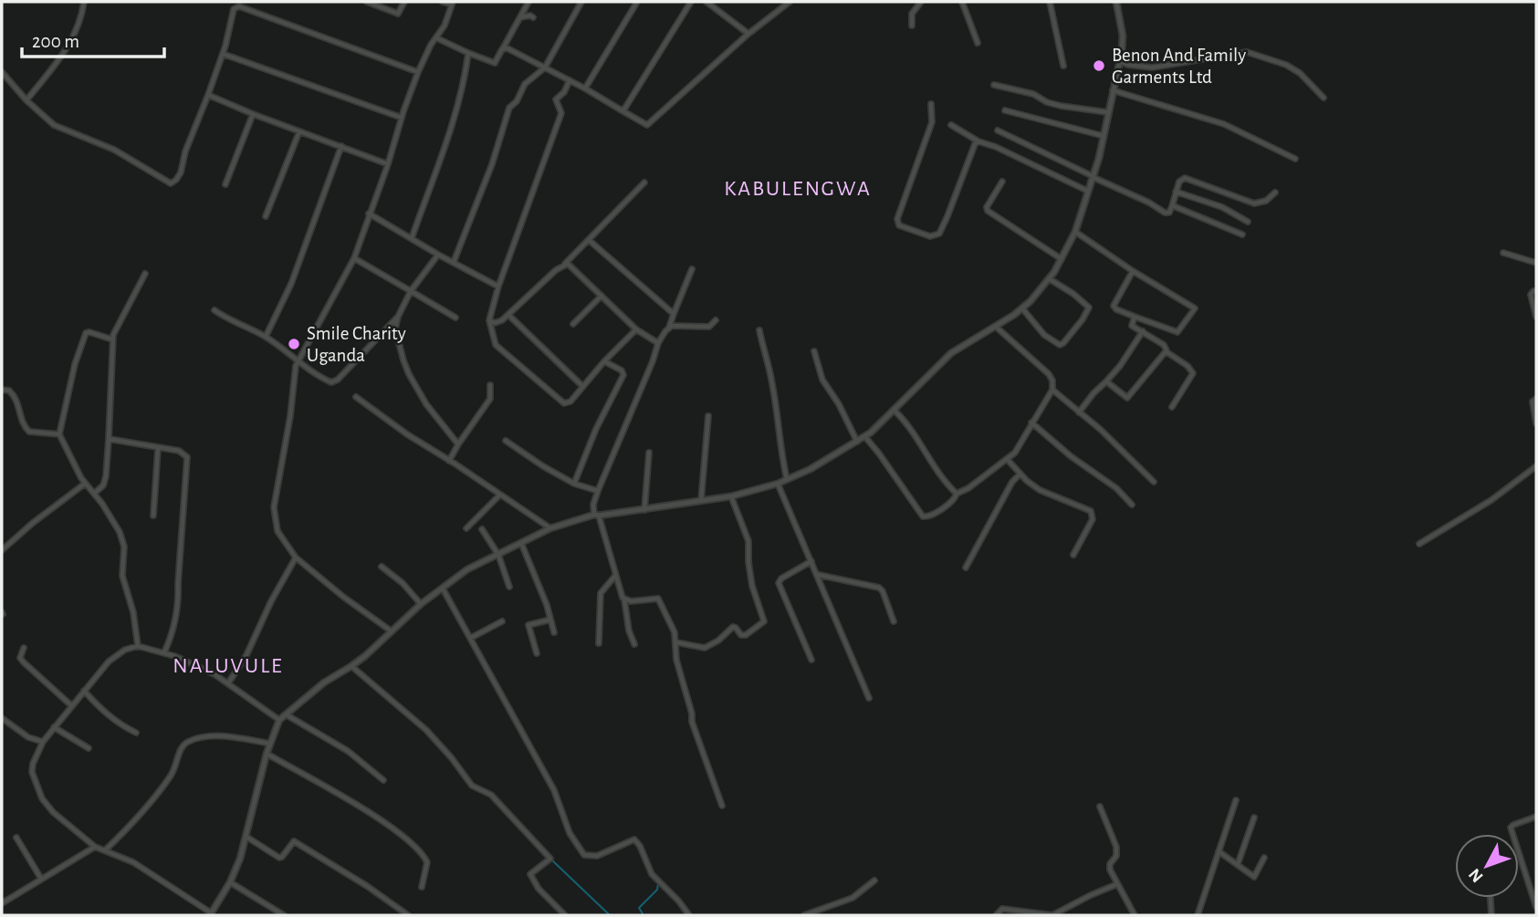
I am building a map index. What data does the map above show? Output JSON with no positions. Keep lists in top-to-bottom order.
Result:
{
  "districts": ["KABULENGWA", "NALUVULE"],
  "places": ["Benon And Family Garments Ltd", "Smile Charity Uganda"],
  "scale_bar": "200 m",
  "north": "bottom left"
}
